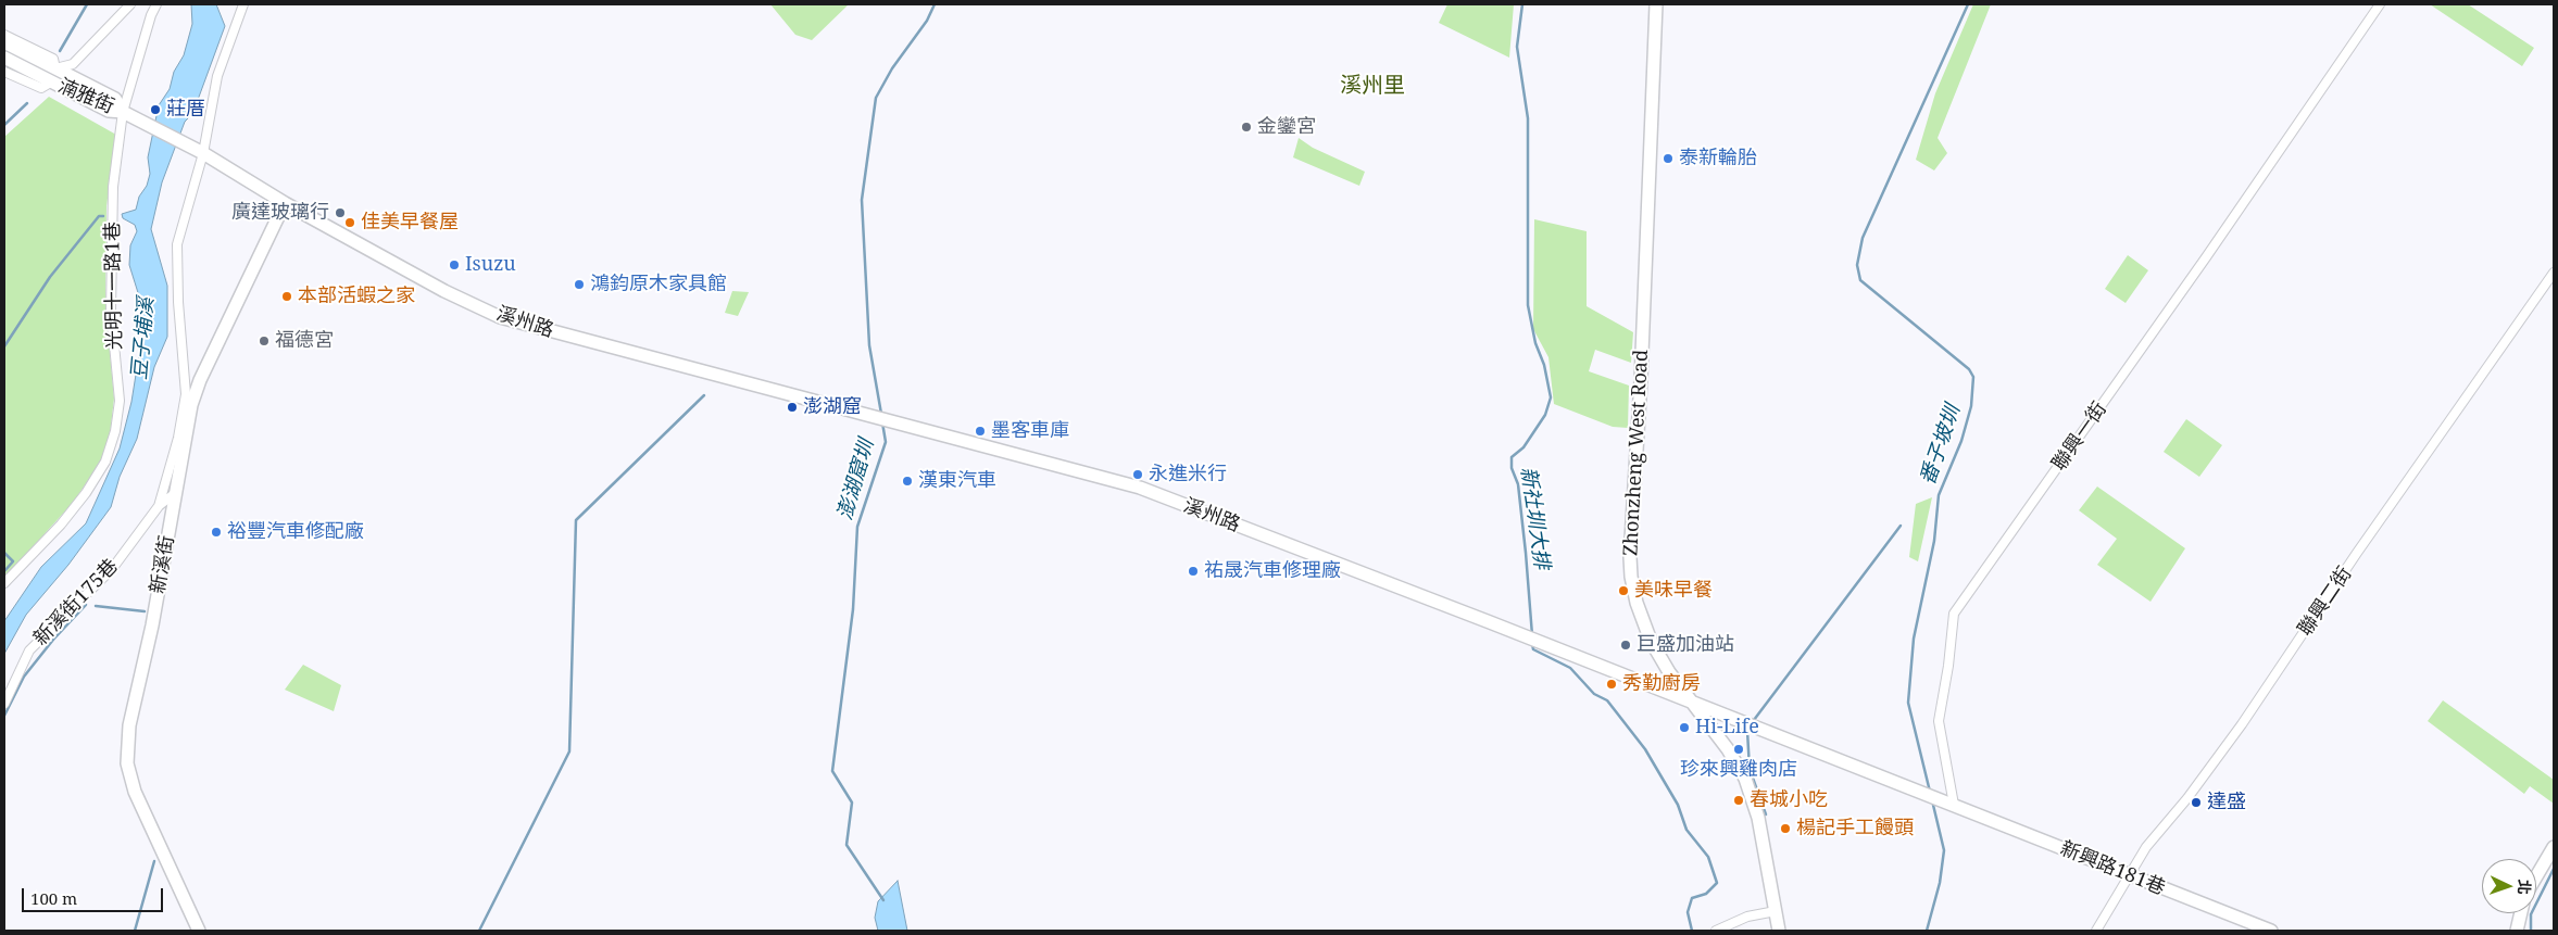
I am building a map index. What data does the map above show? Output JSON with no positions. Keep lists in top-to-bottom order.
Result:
{
  "streets": {
    "street": [
      "湳雅街",
      "光明十一路1巷",
      "溪州路",
      "聯興一街",
      "Zhonzheng West Road",
      "新溪街",
      "聯興二街",
      "新溪街175巷",
      "新興路181巷"
    ]
  },
  "crossings": [
    ["湳雅街", "光明十一路1巷"],
    ["湳雅街", "溪州路"],
    ["光明十一路1巷", "溪州路"],
    ["溪州路", "Zhonzheng West Road"],
    ["溪州路", "新溪街"],
    ["溪州路", "新興路181巷"],
    ["聯興一街", "新興路181巷"],
    ["Zhonzheng West Road", "新興路181巷"],
    ["聯興二街", "新興路181巷"]
  ],
  "districts": ["溪州里"],
  "water": [
    "豆子埔溪",
    "番子坡圳",
    "澎湖窟圳",
    "新社圳大排"
  ],
  "places": [
    "莊厝",
    "金鑾宮",
    "泰新輪胎",
    "廣達玻璃行",
    "佳美早餐屋",
    "Isuzu",
    "鴻鈞原木家具館",
    "本部活蝦之家",
    "福德宮",
    "澎湖窟",
    "墨客車庫",
    "永進米行",
    "漢東汽車",
    "裕豐汽車修配廠",
    "祐晟汽車修理廠",
    "美味早餐",
    "巨盛加油站",
    "秀勤廚房",
    "Hi-Life",
    "珍來興雞肉店",
    "春城小吃",
    "達盛",
    "楊記手工饅頭"
  ],
  "scale_bar": "100 m",
  "north": "right"
}
